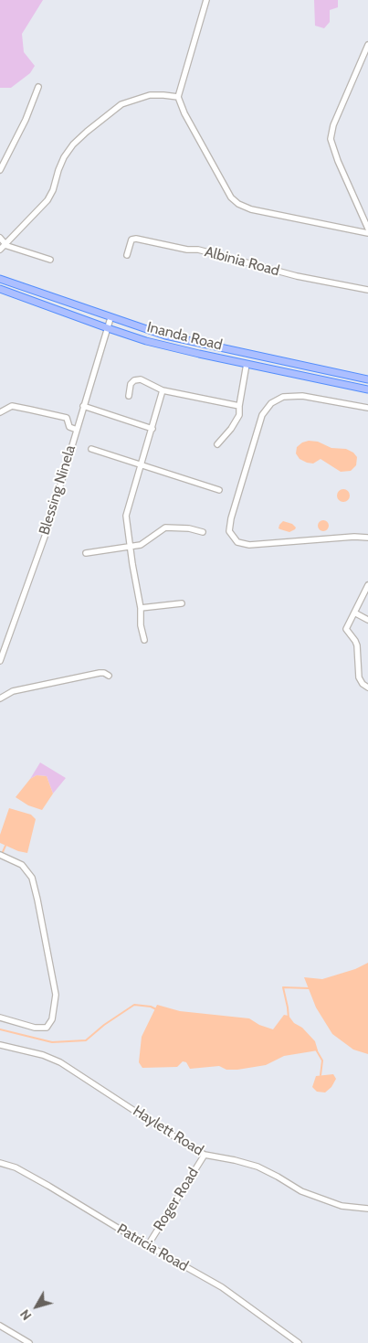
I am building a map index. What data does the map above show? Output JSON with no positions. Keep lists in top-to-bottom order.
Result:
{
  "streets": {
    "main road": ["Inanda Road"],
    "street": [
      "Albinia Road",
      "Blessing Ninela",
      "Haylett Road",
      "Roger Road",
      "Patricia Road"
    ]
  },
  "crossings": [
    ["Inanda Road", "Blessing Ninela"],
    ["Haylett Road", "Roger Road"],
    ["Roger Road", "Patricia Road"]
  ],
  "north": "bottom left"
}
